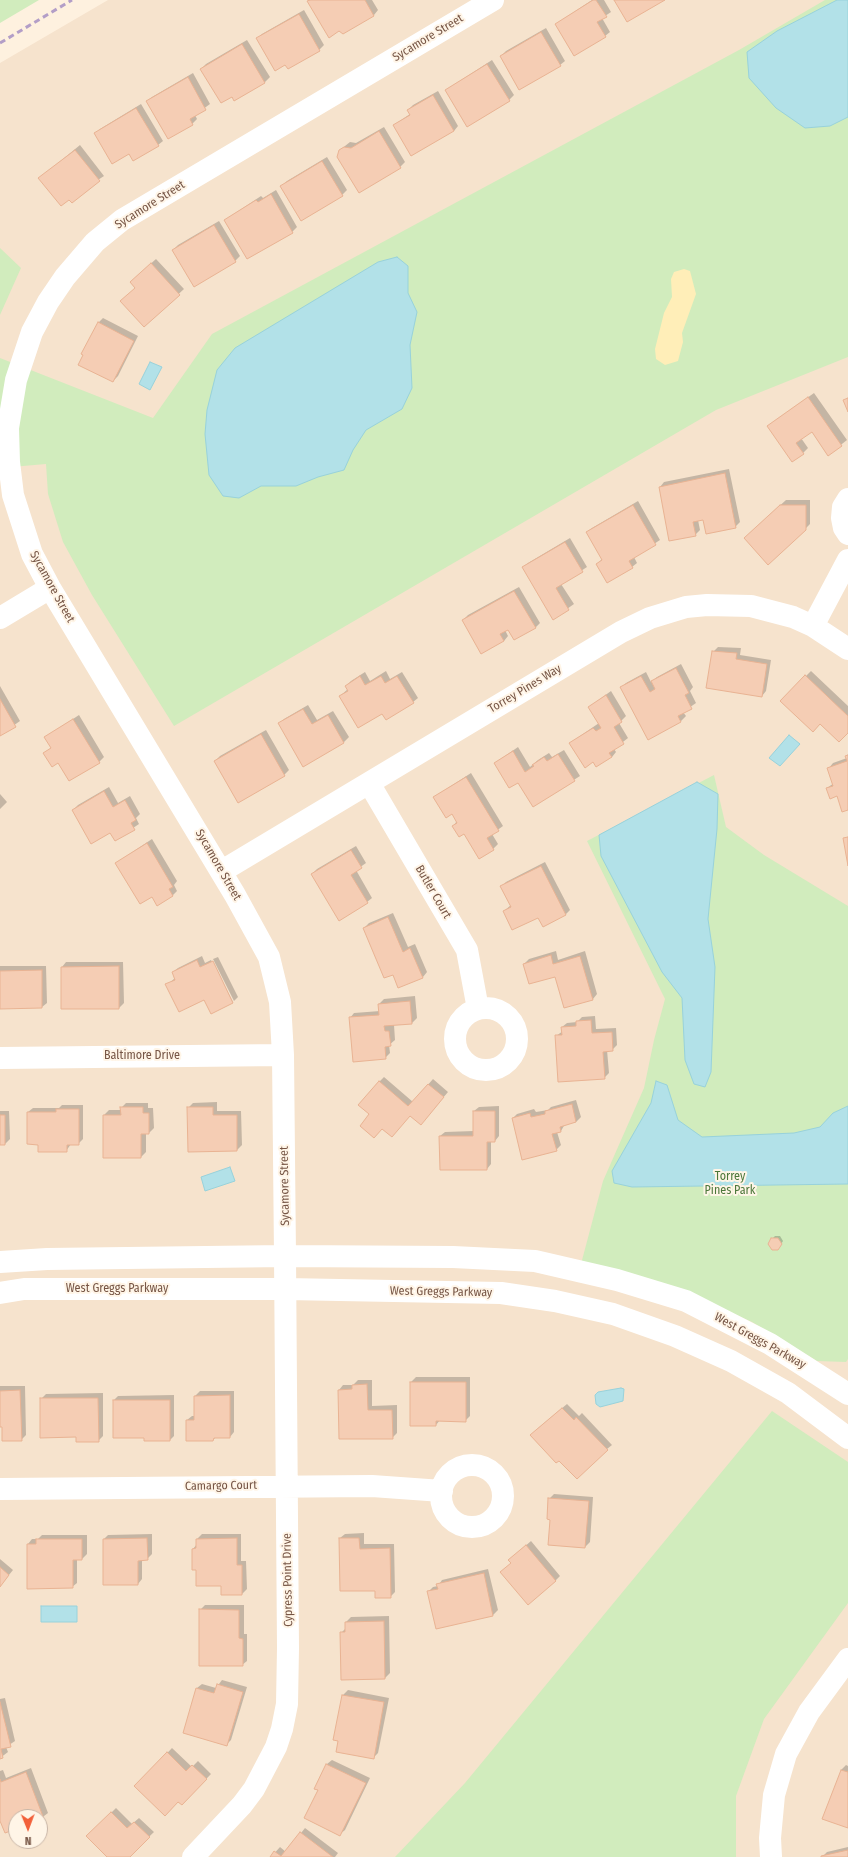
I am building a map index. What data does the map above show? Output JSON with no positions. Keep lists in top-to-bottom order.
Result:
{
  "streets": {
    "street": [
      "Sycamore Street",
      "Torrey Pines Way",
      "Butler Court",
      "Baltimore Drive",
      "West Greggs Parkway",
      "Camargo Court",
      "Cypress Point Drive"
    ]
  },
  "crossings": [
    ["Sycamore Street", "Torrey Pines Way"],
    ["Sycamore Street", "Baltimore Drive"],
    ["Sycamore Street", "West Greggs Parkway"],
    ["Sycamore Street", "Cypress Point Drive"],
    ["Torrey Pines Way", "Butler Court"],
    ["West Greggs Parkway", "Cypress Point Drive"],
    ["Camargo Court", "Cypress Point Drive"]
  ],
  "parks": ["Torrey Pines Park"],
  "north": "bottom"
}
